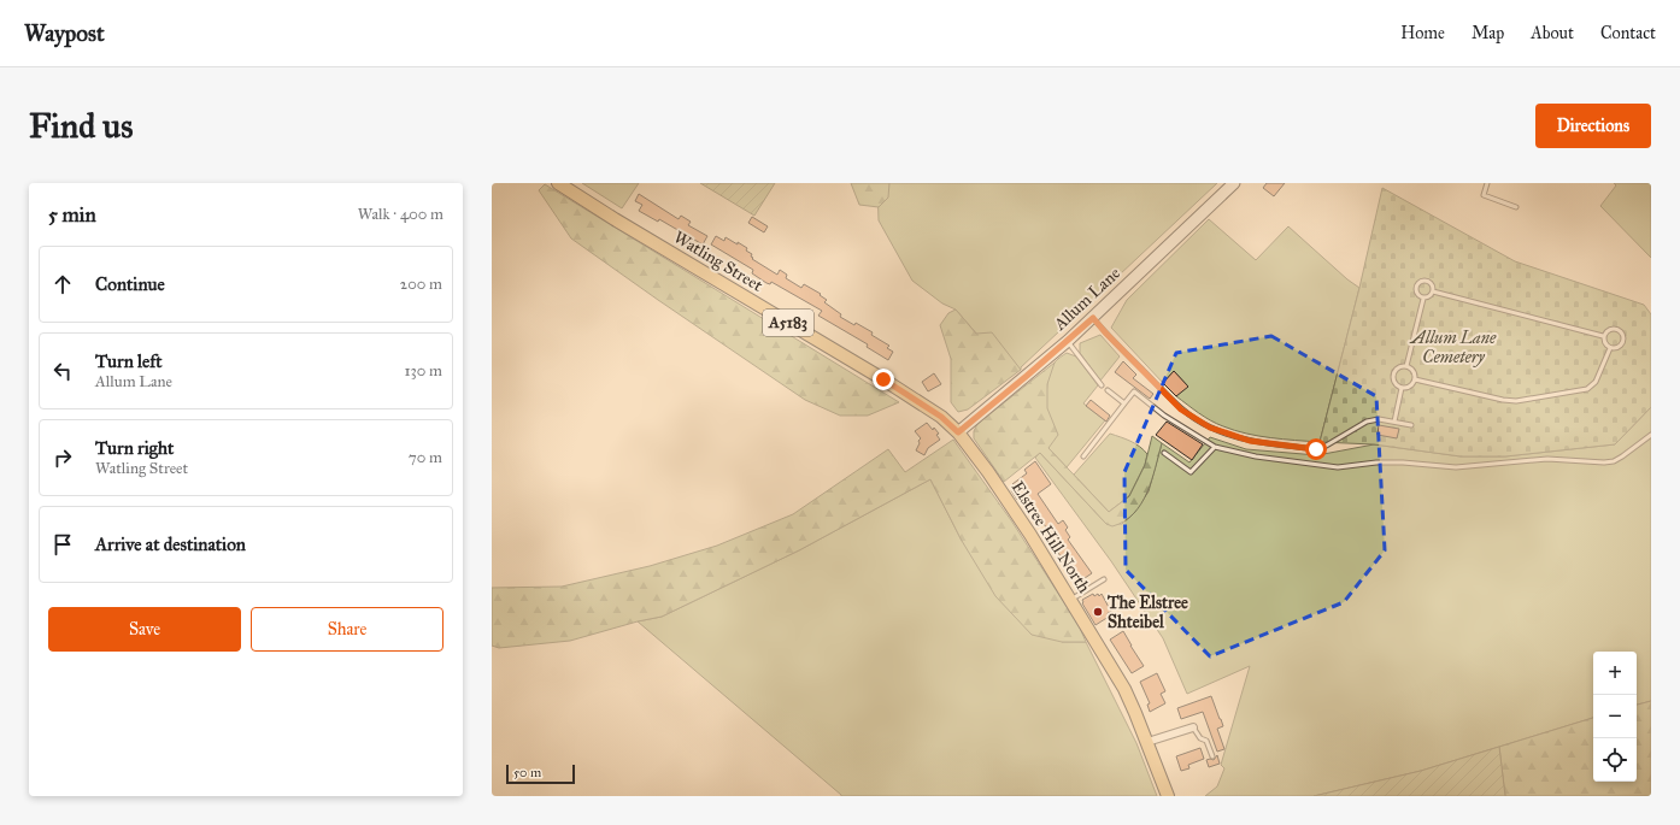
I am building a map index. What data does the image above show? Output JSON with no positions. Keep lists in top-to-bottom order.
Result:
{
  "streets": {
    "main road": [
      "Watling Street",
      "Allum Lane",
      "A5183",
      "Elstree Hill North"
    ]
  },
  "crossings": [
    ["Watling Street", "Allum Lane"],
    ["Watling Street", "Elstree Hill North"],
    ["Allum Lane", "Elstree Hill North"]
  ],
  "parks": ["Allum Lane Cemetery"],
  "places": ["The Elstree Shteibel"],
  "scale_bar": "50 m",
  "page": {
    "header": "Waypost",
    "nav": [
      "Home",
      "Map",
      "About",
      "Contact"
    ],
    "buttons": [
      "Directions",
      ["Save", "Share"]
    ],
    "title": "Find us",
    "heading": ["5 min", "Walk · 400 m"],
    "list": [
      ["Continue", "200 m"],
      ["Turn left", "Allum Lane", "130 m"],
      ["Turn right", "Watling Street", "70 m"],
      "Arrive at destination"
    ],
    "map_buttons": ["+", "−"],
    "scale": "50 m"
  }
}
